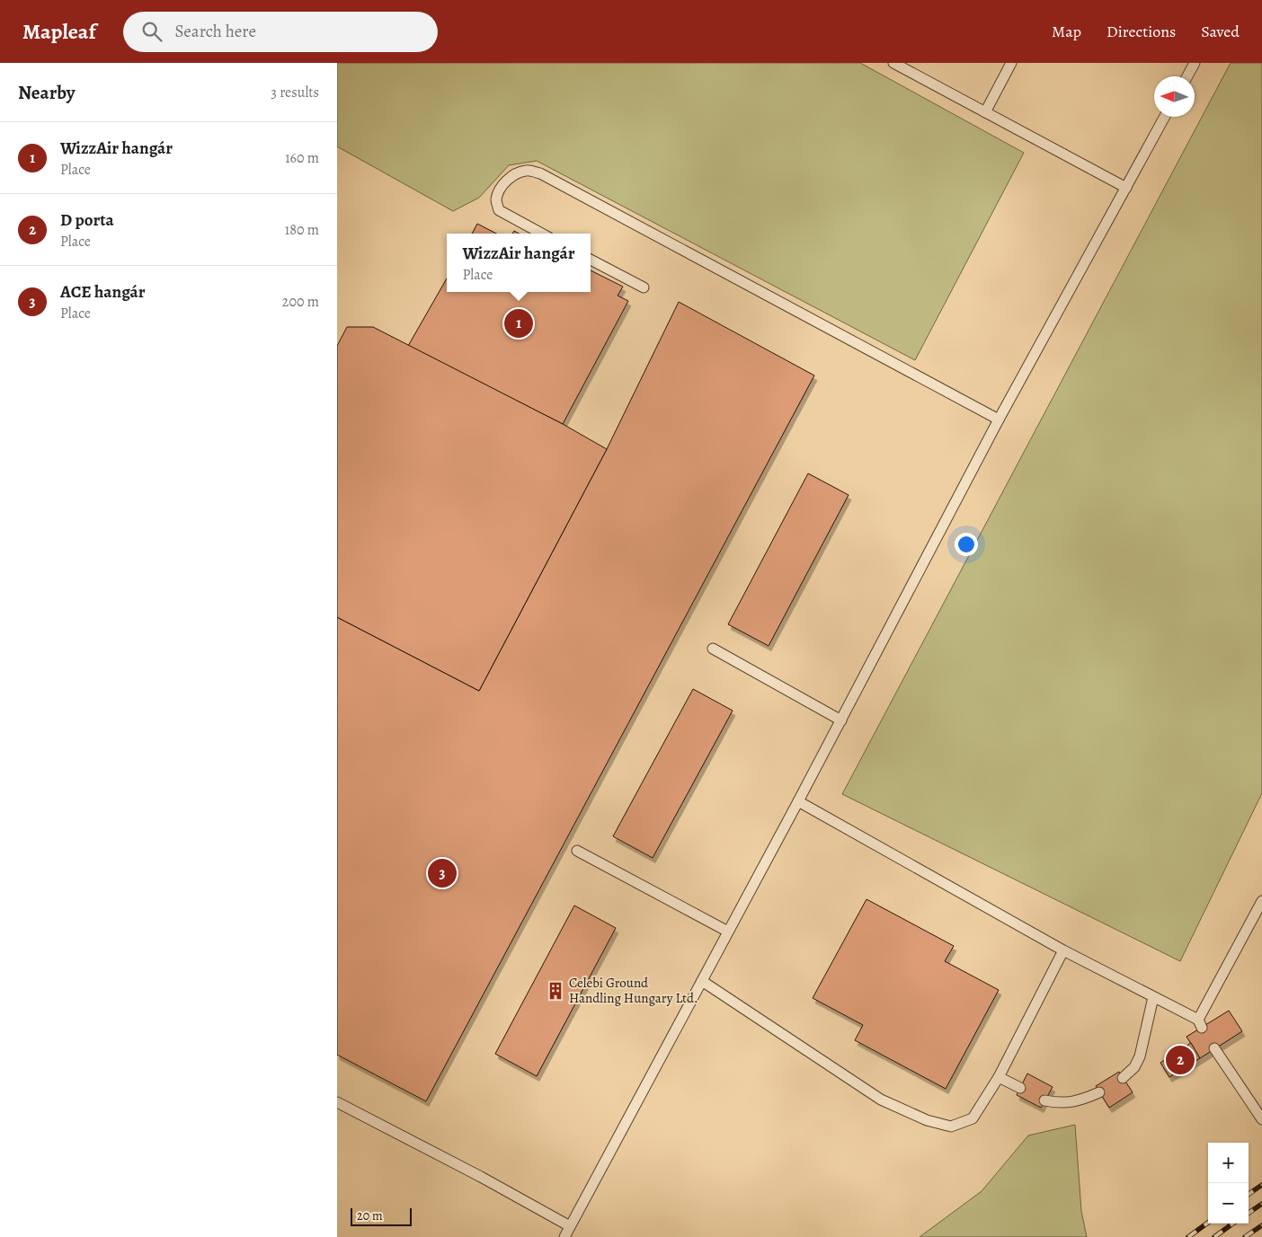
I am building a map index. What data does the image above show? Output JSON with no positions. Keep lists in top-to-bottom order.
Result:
{
  "places": {
    "building": ["Celebi Ground Handling Hungary Ltd."]
  },
  "scale_bar": "20 m",
  "north": "left",
  "page": {
    "header": "Mapleaf",
    "search": "Search here",
    "nav": ["Map", "Directions", "Saved"],
    "heading": ["Nearby", "3 results"],
    "list": [
      {
        "mark": "1",
        "name": "WizzAir hangár",
        "note": "Place",
        "value": "160 m"
      },
      {
        "mark": "2",
        "name": "D porta",
        "note": "Place",
        "value": "180 m"
      },
      {
        "mark": "3",
        "name": "ACE hangár",
        "note": "Place",
        "value": "200 m"
      }
    ],
    "popup": ["WizzAir hangár", "Place"],
    "pins": ["1", "3", "2"],
    "map_buttons": ["+", "−"],
    "scale": "20 m"
  }
}
